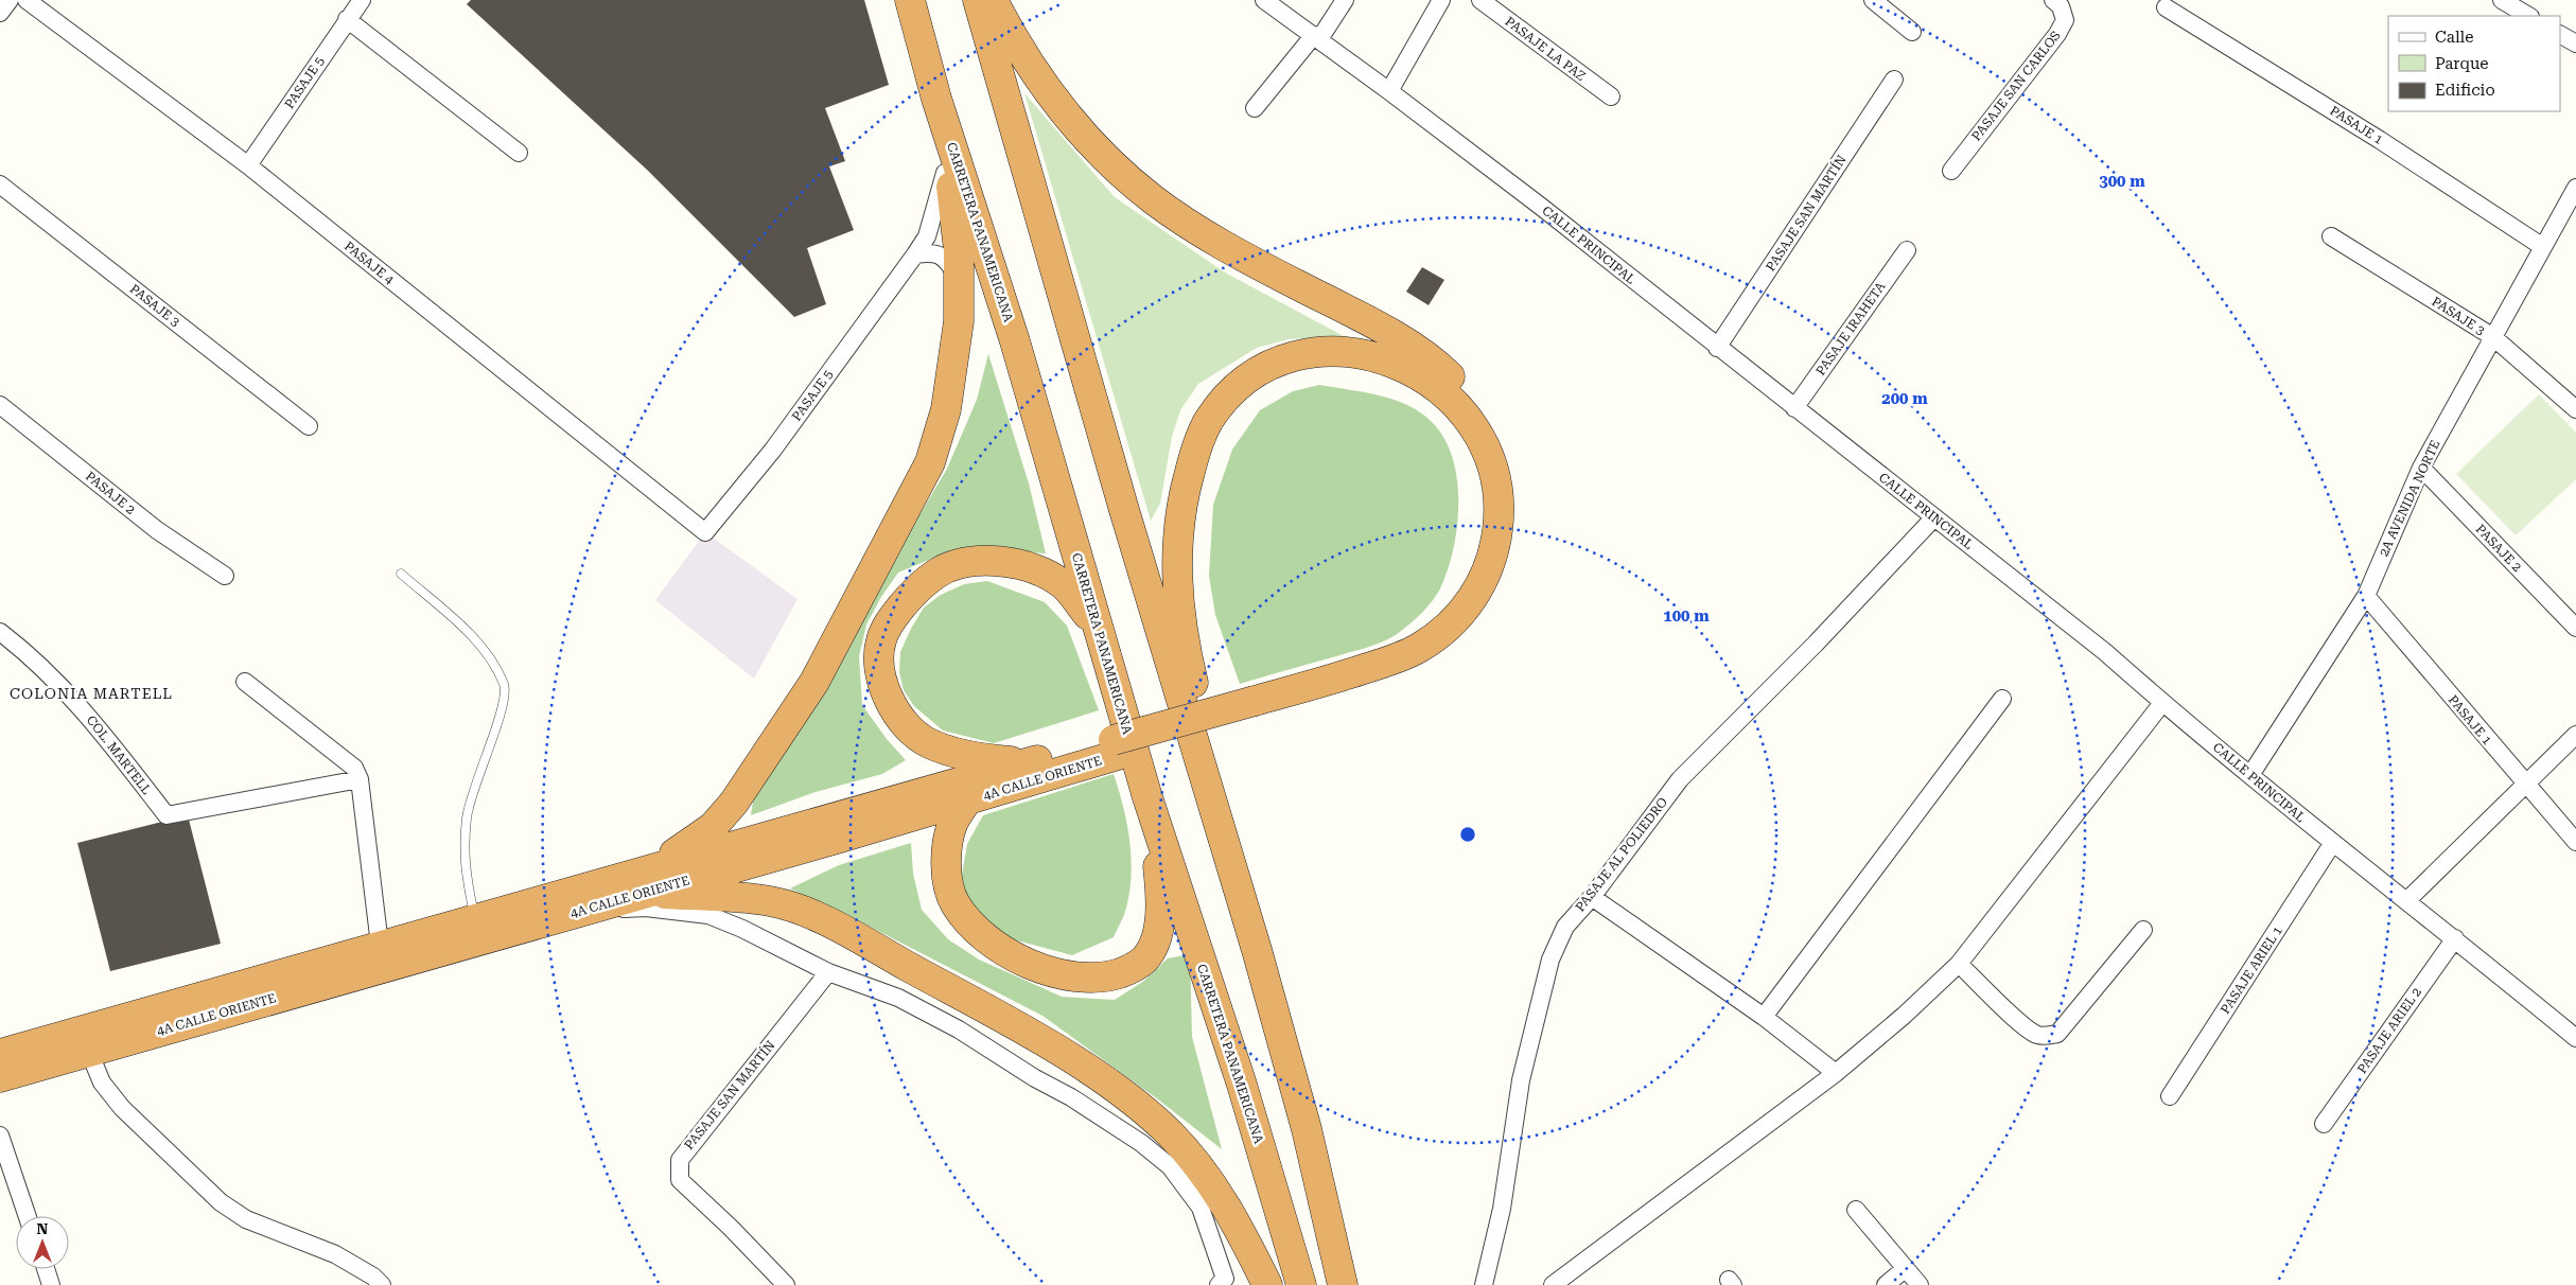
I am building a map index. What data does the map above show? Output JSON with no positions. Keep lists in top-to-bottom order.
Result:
{
  "streets": {
    "highway": ["CARRETERA PANAMERICANA", "4A CALLE ORIENTE"],
    "street": [
      "PASAJE LA PAZ",
      "PASAJE 5",
      "PASAJE SAN CARLOS",
      "PASAJE 1",
      "PASAJE SAN MARTÍN",
      "CALLE PRINCIPAL",
      "PASAJE 4",
      "PASAJE 3",
      "PASAJE IRAHETA",
      "PASAJE 2",
      "2A AVENIDA NORTE",
      "COL. MARTELL",
      "PASAJE AL POLIEDRO",
      "PASAJE ARIEL 1",
      "PASAJE ARIEL 2"
    ]
  },
  "crossings": [
    ["PASAJE 5", "PASAJE 4"],
    ["PASAJE 1", "2A AVENIDA NORTE"],
    ["PASAJE SAN MARTÍN", "CALLE PRINCIPAL"],
    ["CALLE PRINCIPAL", "PASAJE IRAHETA"],
    ["CALLE PRINCIPAL", "2A AVENIDA NORTE"],
    ["CALLE PRINCIPAL", "PASAJE AL POLIEDRO"],
    ["CALLE PRINCIPAL", "PASAJE ARIEL 1"],
    ["CALLE PRINCIPAL", "PASAJE ARIEL 2"],
    ["PASAJE 3", "2A AVENIDA NORTE"],
    ["PASAJE 2", "2A AVENIDA NORTE"]
  ],
  "districts": ["COLONIA MARTELL"],
  "legend": ["Calle", "Parque", "Edificio"],
  "north": "top",
  "rings": ["300 m", "200 m", "100 m"]
}
